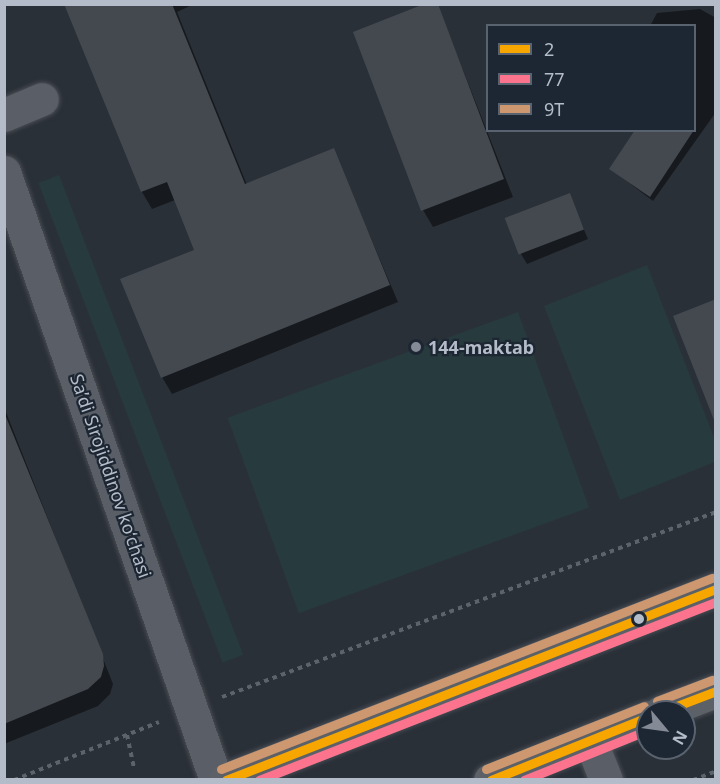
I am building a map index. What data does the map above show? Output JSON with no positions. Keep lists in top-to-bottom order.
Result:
{
  "streets": {
    "street": ["Saʼdi Sirojiddinov koʻchasi"]
  },
  "places": ["144-maktab"],
  "lines": ["transit line 9Т", "transit line 2", "transit line 77"],
  "legend": ["2", "77", "9Т"],
  "north": "bottom right"
}
